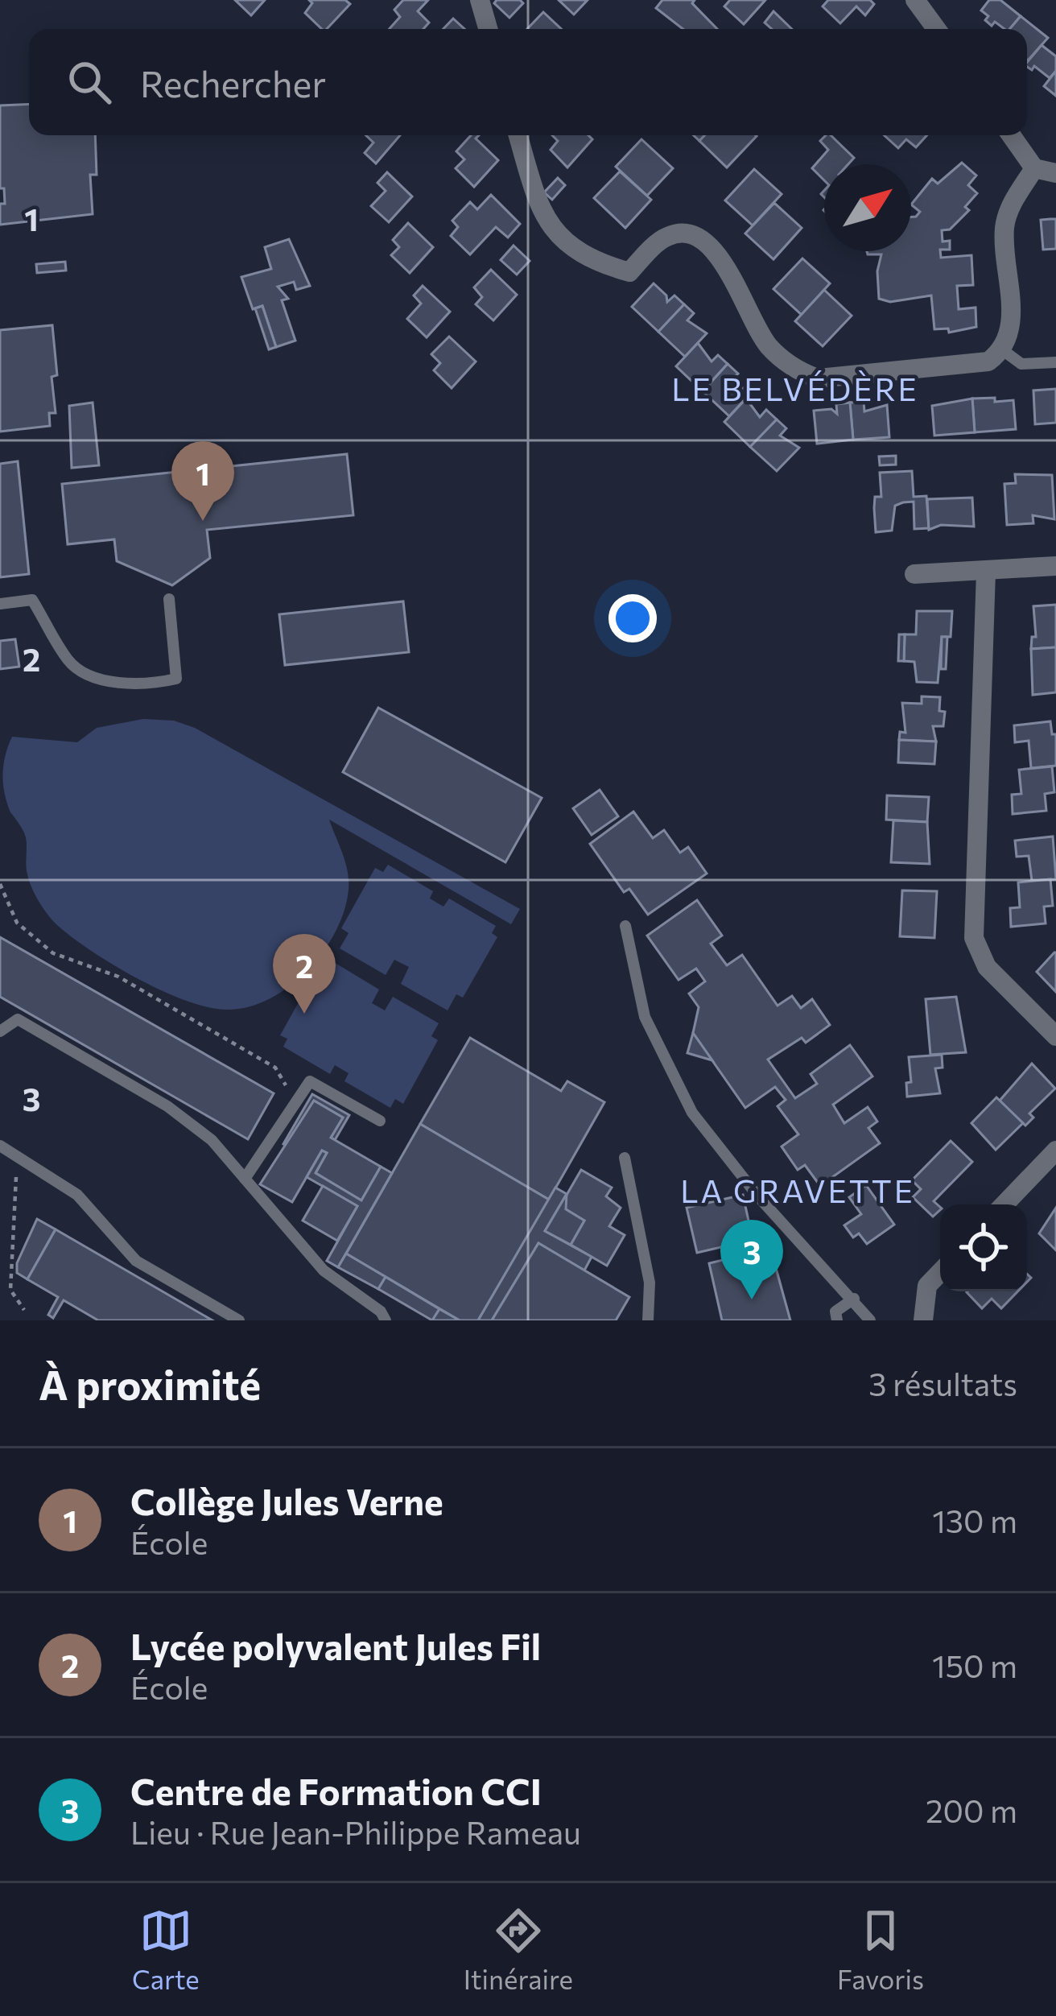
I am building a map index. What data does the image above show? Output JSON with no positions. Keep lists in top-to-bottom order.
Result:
{
  "districts": ["LE BELVÉDÈRE", "LA GRAVETTE"],
  "north": "top right",
  "page": {
    "search": "Rechercher",
    "pins": ["1", "2", "3"],
    "heading": ["À proximité", "3 résultats"],
    "list": [
      {
        "mark": "1",
        "name": "Collège Jules Verne",
        "note": "École",
        "value": "130 m"
      },
      {
        "mark": "2",
        "name": "Lycée polyvalent Jules Fil",
        "note": "École",
        "value": "150 m"
      },
      {
        "mark": "3",
        "name": "Centre de Formation CCI",
        "note": "Lieu · Rue Jean-Philippe Rameau",
        "value": "200 m"
      }
    ],
    "nav": ["Carte", "Itinéraire", "Favoris"]
  },
  "grid": {
    "rows": ["1", "2", "3"]
  }
}
